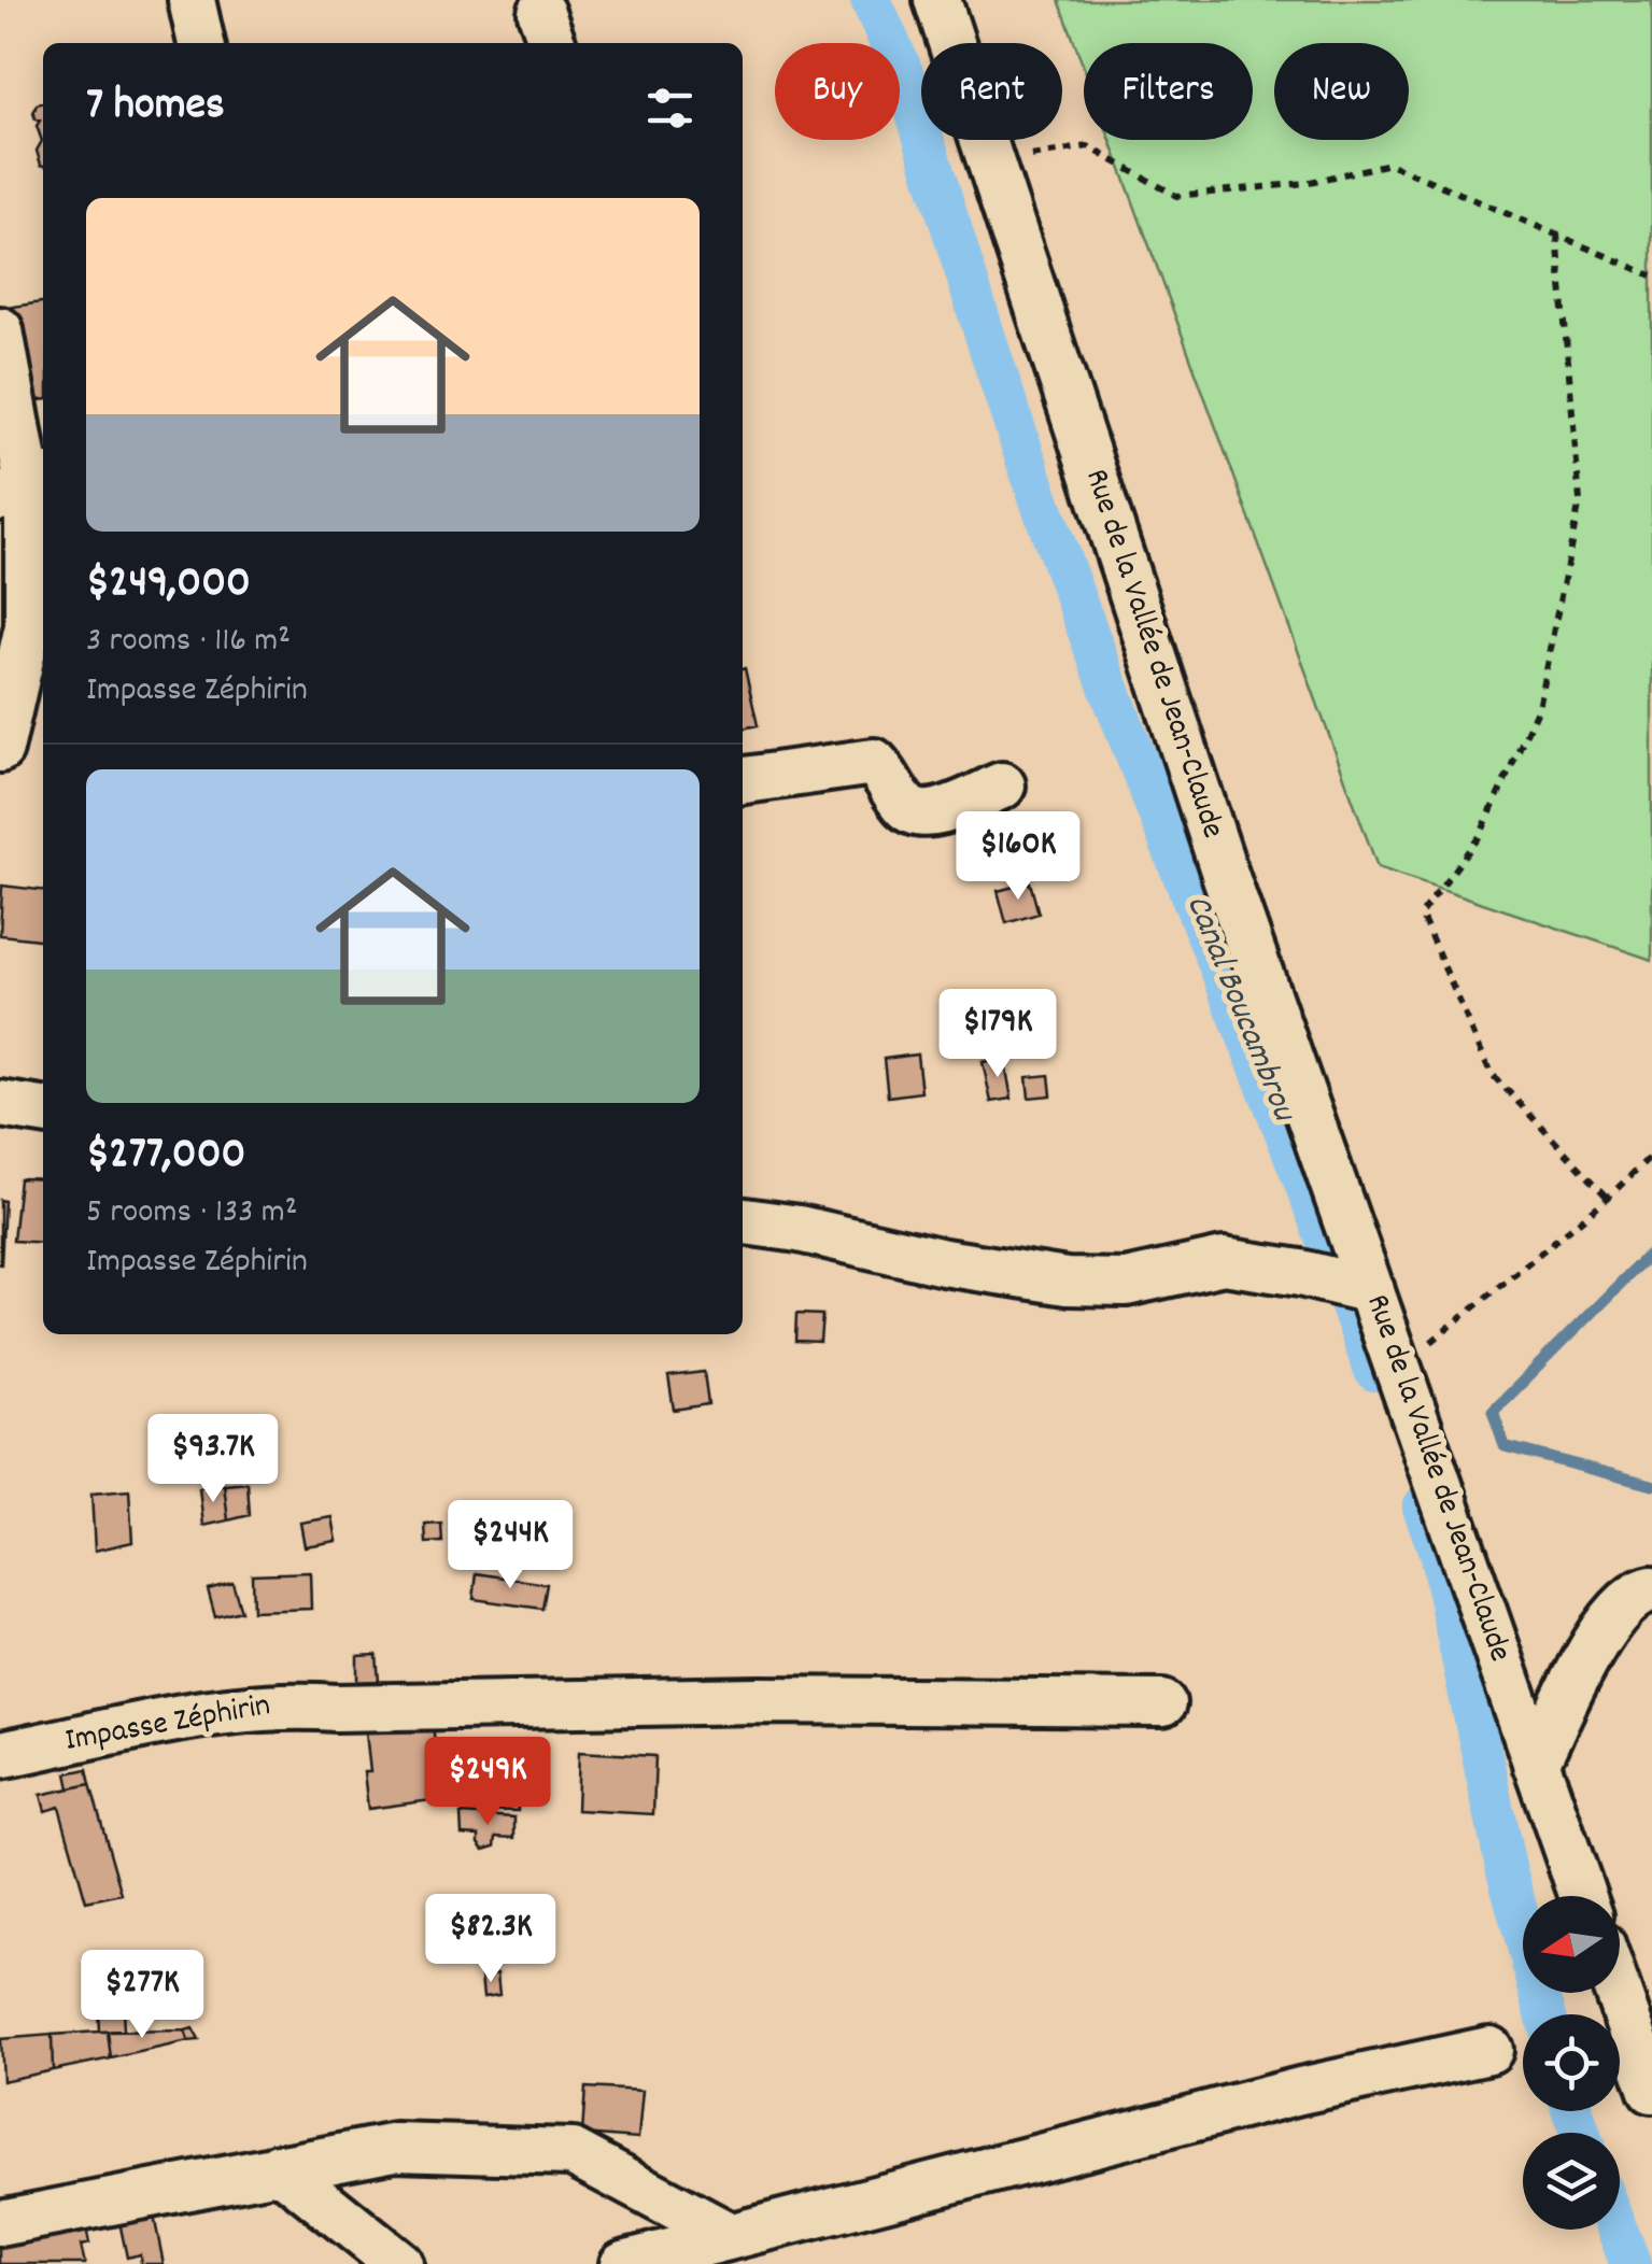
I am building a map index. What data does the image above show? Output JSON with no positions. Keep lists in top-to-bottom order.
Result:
{
  "streets": {
    "street": ["Rue de la Vallée de Jean-Claude", "Impasse Zéphirin"]
  },
  "water": ["Canal Boucambrou"],
  "north": "left",
  "page": {
    "chip": [
      "Buy",
      "Rent",
      "Filters",
      "New"
    ],
    "heading": "7 homes",
    "list": [
      {
        "name": "$249,000",
        "note": "3 rooms · 116 m² · Impasse Zéphirin"
      },
      {
        "name": "$277,000",
        "note": "5 rooms · 133 m² · Impasse Zéphirin"
      }
    ],
    "price": [
      "$160K",
      "$179K",
      "$93.7K",
      "$244K",
      "$249K",
      "$82.3K",
      "$277K"
    ]
  }
}
